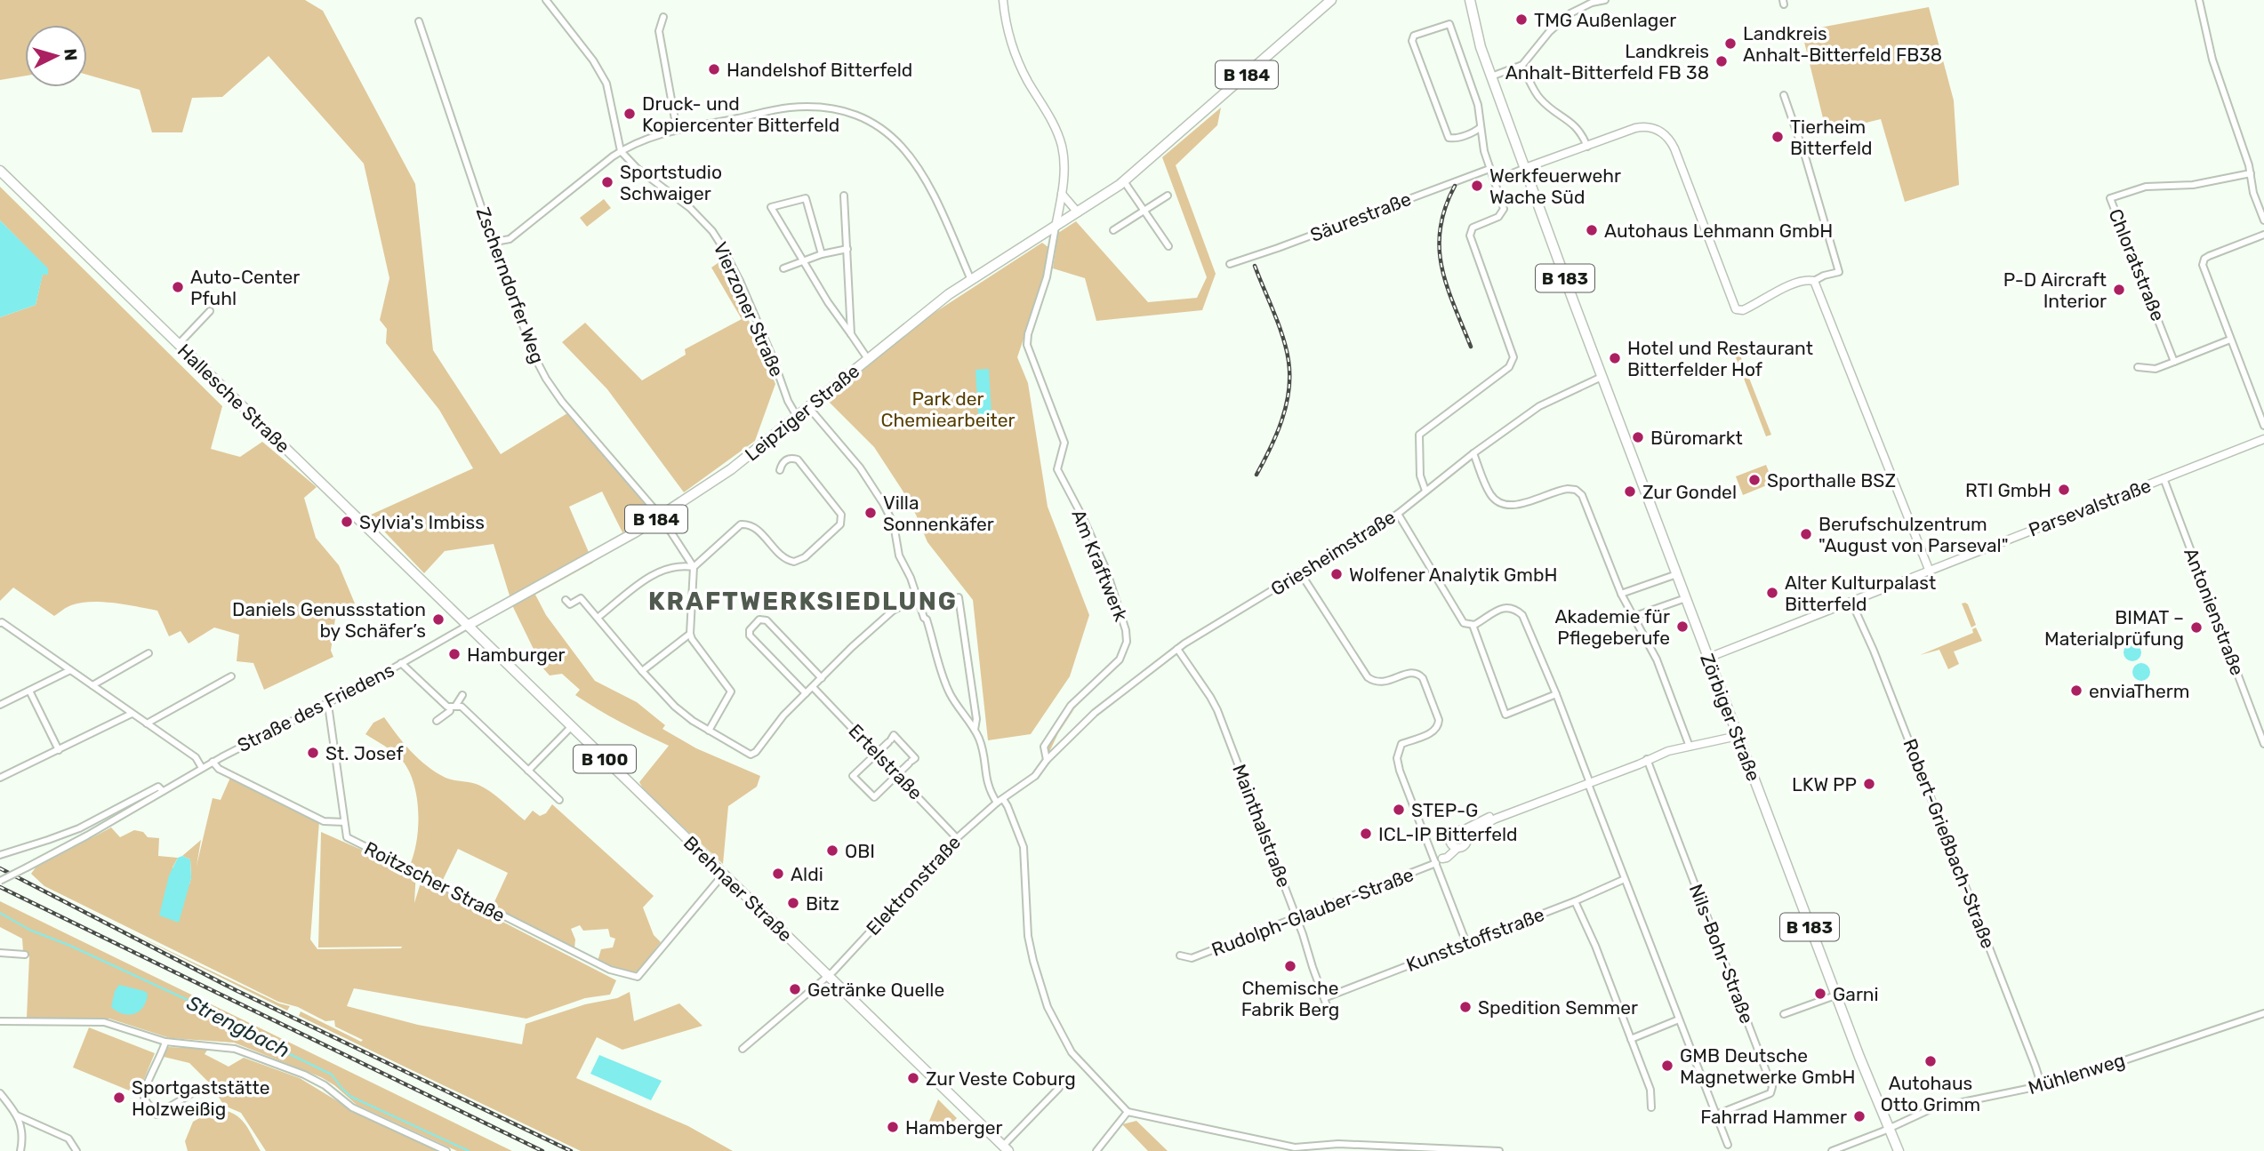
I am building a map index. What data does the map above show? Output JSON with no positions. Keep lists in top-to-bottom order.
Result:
{
  "streets": {
    "main road": [
      "B 184",
      "B 183",
      "Hallesche Straße",
      "Leipziger Straße",
      "Zörbiger Straße",
      "B 100",
      "Brehnaer Straße"
    ],
    "street": [
      "Säurestraße",
      "Chloratstraße",
      "Zscherndorfer Weg",
      "Vierzoner Straße",
      "Parsevalstraße",
      "Griesheimstraße",
      "Am Kraftwerk",
      "Antonienstraße",
      "Straße des Friedens",
      "Ertelstraße",
      "Mainthalstraße",
      "Robert-Grießbach-Straße",
      "Roitzscher Straße",
      "Elektronstraße",
      "Rudolph-Glauber-Straße",
      "Kunststoffstraße",
      "Nils-Bohr-Straße",
      "Mühlenweg"
    ]
  },
  "crossings": [
    ["Zscherndorfer Weg", "Leipziger Straße"],
    ["Vierzoner Straße", "Leipziger Straße"],
    ["Hallesche Straße", "Leipziger Straße"],
    ["Hallesche Straße", "Straße des Friedens"],
    ["Hallesche Straße", "Brehnaer Straße"],
    ["Leipziger Straße", "Am Kraftwerk"],
    ["Leipziger Straße", "Straße des Friedens"],
    ["Leipziger Straße", "Brehnaer Straße"],
    ["Parsevalstraße", "Antonienstraße"],
    ["Parsevalstraße", "Zörbiger Straße"],
    ["Parsevalstraße", "Robert-Grießbach-Straße"],
    ["Griesheimstraße", "Am Kraftwerk"],
    ["Griesheimstraße", "Zörbiger Straße"],
    ["Griesheimstraße", "Mainthalstraße"],
    ["Am Kraftwerk", "Elektronstraße"],
    ["Straße des Friedens", "Brehnaer Straße"],
    ["Zörbiger Straße", "Rudolph-Glauber-Straße"],
    ["Zörbiger Straße", "Mühlenweg"],
    ["Ertelstraße", "Elektronstraße"],
    ["Mainthalstraße", "Rudolph-Glauber-Straße"],
    ["Mainthalstraße", "Kunststoffstraße"],
    ["Robert-Grießbach-Straße", "Mühlenweg"],
    ["Roitzscher Straße", "Brehnaer Straße"],
    ["Elektronstraße", "Brehnaer Straße"],
    ["Rudolph-Glauber-Straße", "Nils-Bohr-Straße"]
  ],
  "districts": ["KRAFTWERKSIEDLUNG"],
  "water": ["Strengbach"],
  "parks": ["Park der Chemiearbeiter"],
  "places": [
    "TMG Außenlager",
    "Landkreis Anhalt-Bitterfeld FB38",
    "Landkreis Anhalt-Bitterfeld FB 38",
    "Handelshof Bitterfeld",
    "Druck- und Kopiercenter Bitterfeld",
    "Tierheim Bitterfeld",
    "Sportstudio Schwaiger",
    "Werkfeuerwehr Wache Süd",
    "Autohaus Lehmann GmbH",
    "Auto-Center Pfuhl",
    "P-D Aircraft Interior",
    "Hotel und Restaurant Bitterfelder Hof",
    "Büromarkt",
    "Sporthalle BSZ",
    "RTI GmbH",
    "Zur Gondel",
    "Villa Sonnenkäfer",
    "Sylvia's Imbiss",
    "Berufschulzentrum \"August von Parseval\"",
    "Wolfener Analytik GmbH",
    "Alter Kulturpalast Bitterfeld",
    "Daniels Genussstation by Schäfer’s",
    "Akademie für Pflegeberufe",
    "BIMAT – Materialprüfung",
    "Hamburger",
    "enviaTherm",
    "St. Josef",
    "LKW PP",
    "STEP-G",
    "ICL-IP Bitterfeld",
    "OBI",
    "Aldi",
    "Bitz",
    "Chemische Fabrik Berg",
    "Getränke Quelle",
    "Garni",
    "Spedition Semmer",
    "Autohaus Otto Grimm",
    "GMB Deutsche Magnetwerke GmbH",
    "Zur Veste Coburg",
    "Sportgaststätte Holzweißig",
    "Fahrrad Hammer",
    "Hamberger"
  ],
  "north": "right"
}
